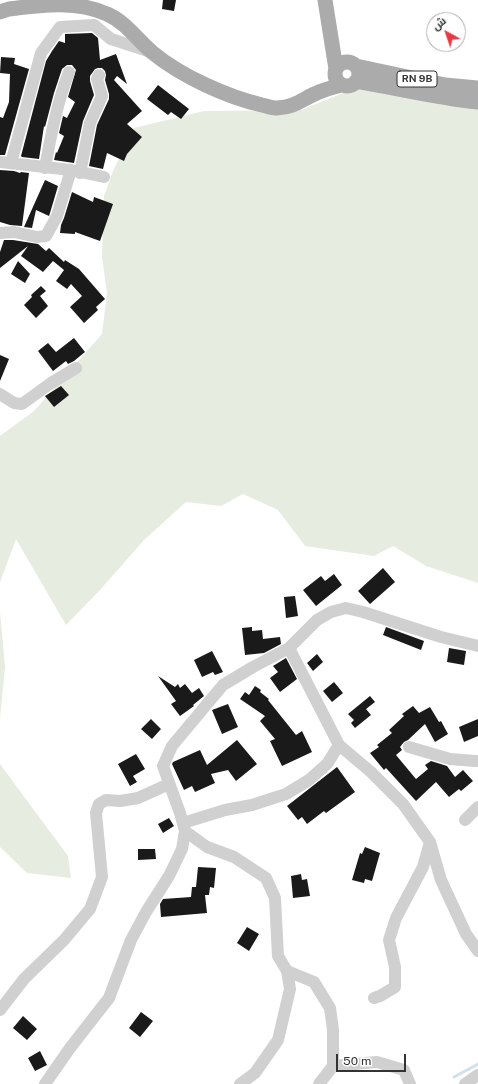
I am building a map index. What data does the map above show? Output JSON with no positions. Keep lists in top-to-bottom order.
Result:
{
  "streets": {
    "main road": ["RN 9B"]
  },
  "scale_bar": "50 m",
  "north": "top left"
}
